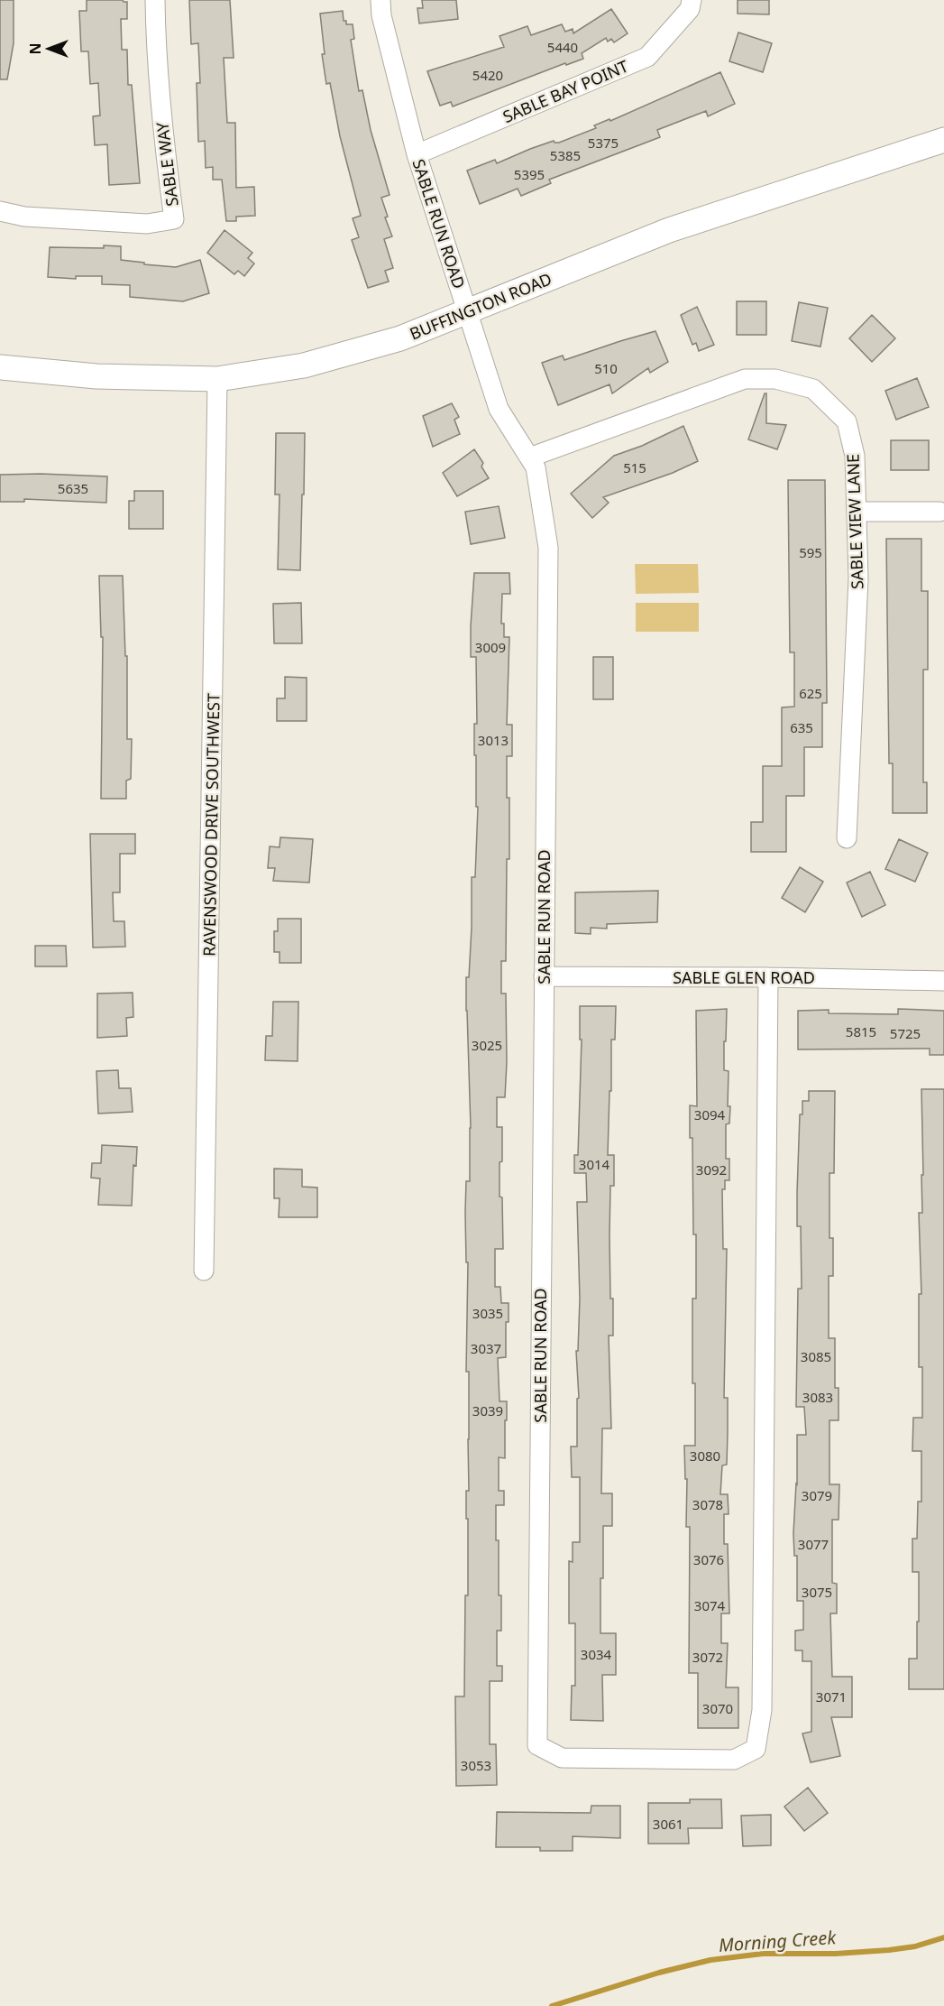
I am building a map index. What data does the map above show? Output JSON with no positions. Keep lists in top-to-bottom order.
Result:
{
  "streets": {
    "street": [
      "SABLE BAY POINT",
      "SABLE WAY",
      "SABLE RUN ROAD",
      "BUFFINGTON ROAD",
      "SABLE VIEW LANE",
      "RAVENSWOOD DRIVE SOUTHWEST",
      "SABLE GLEN ROAD"
    ]
  },
  "crossings": [
    ["SABLE BAY POINT", "SABLE RUN ROAD"],
    ["SABLE RUN ROAD", "BUFFINGTON ROAD"],
    ["SABLE RUN ROAD", "SABLE VIEW LANE"],
    ["SABLE RUN ROAD", "SABLE GLEN ROAD"],
    ["BUFFINGTON ROAD", "RAVENSWOOD DRIVE SOUTHWEST"]
  ],
  "water": ["Morning Creek"],
  "house_numbers": [
    "5440",
    "5420",
    "5375",
    "5385",
    "5395",
    "510",
    "515",
    "5635",
    "595",
    "3009",
    "625",
    "635",
    "3013",
    "5815",
    "5725",
    "3025",
    "3094",
    "3014",
    "3092",
    "3035",
    "3037",
    "3085",
    "3083",
    "3039",
    "3080",
    "3079",
    "3078",
    "3077",
    "3076",
    "3075",
    "3074",
    "3034",
    "3072",
    "3071",
    "3070",
    "3053",
    "3061"
  ],
  "north": "left"
}
